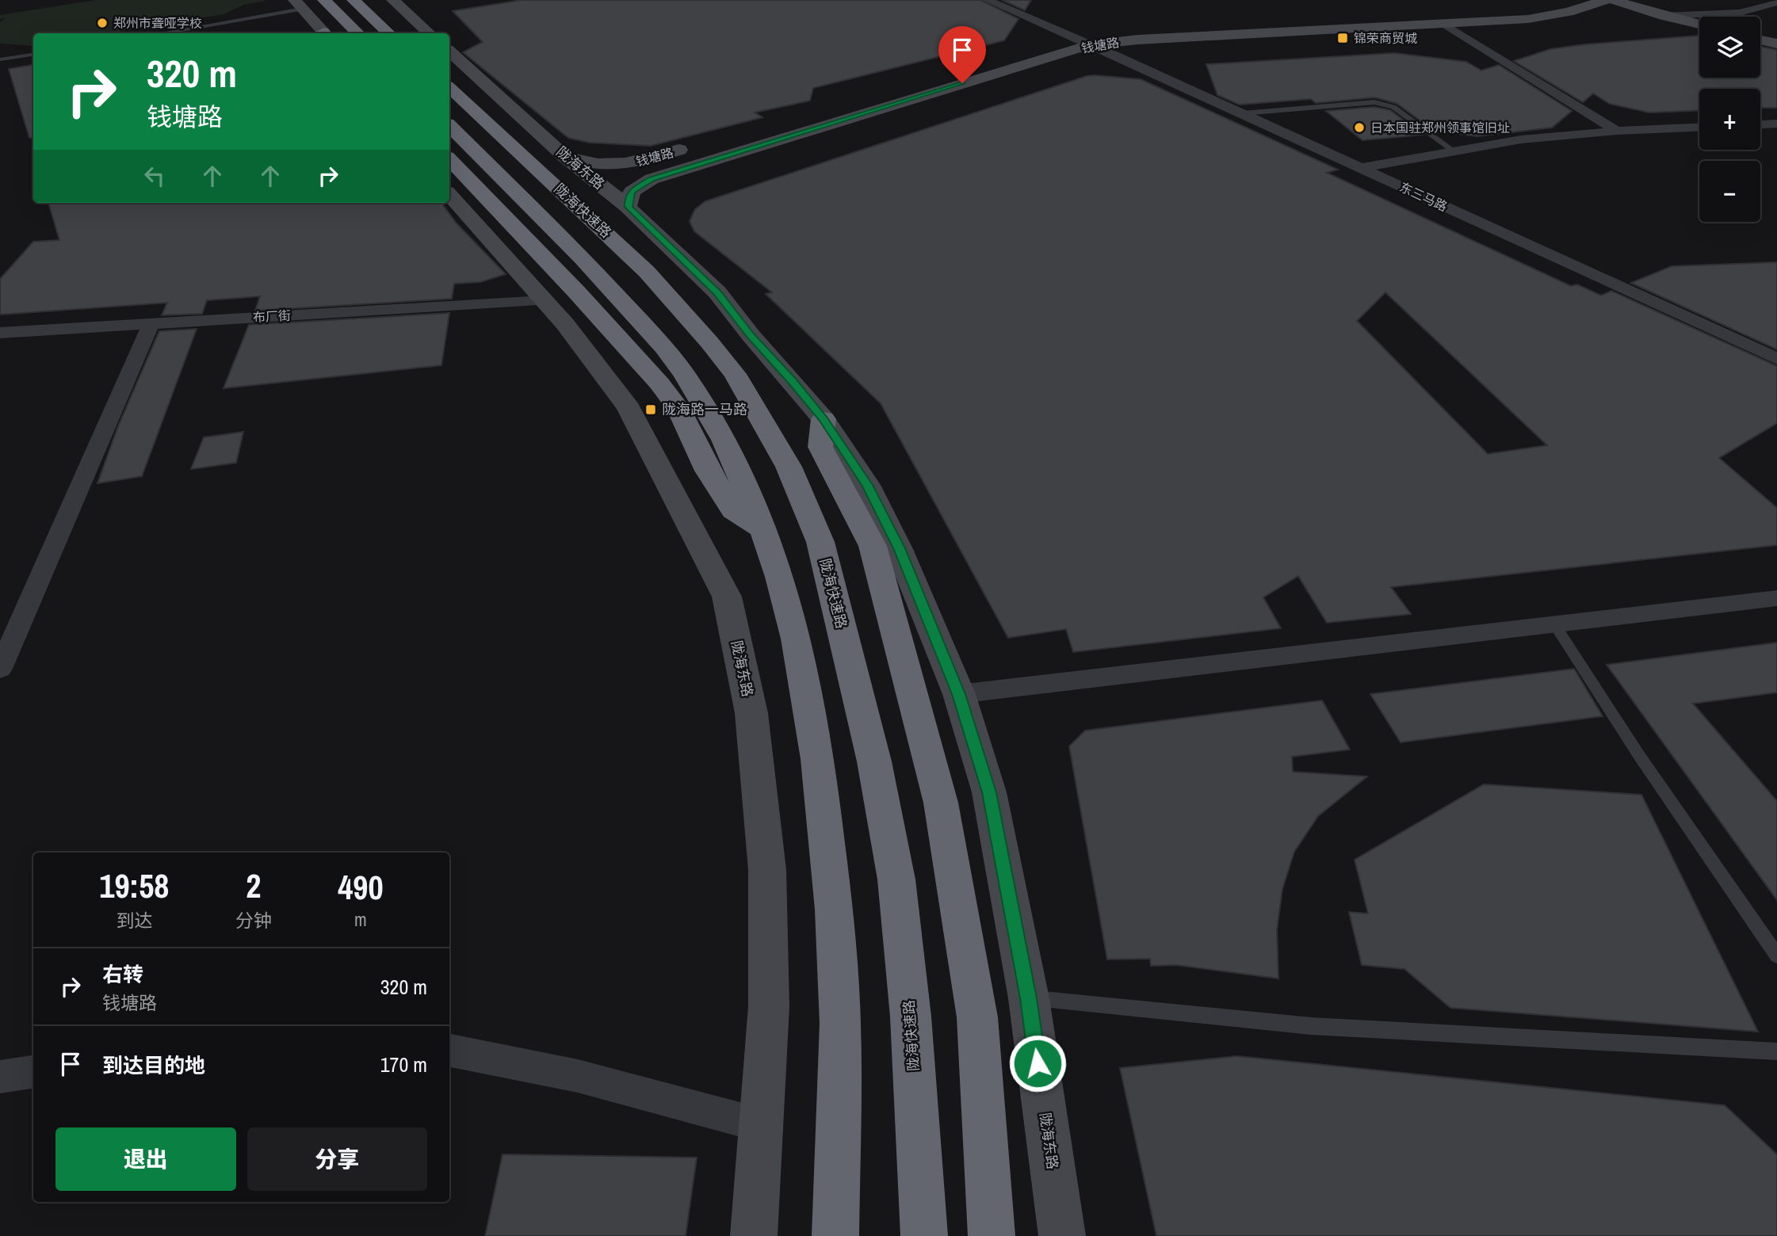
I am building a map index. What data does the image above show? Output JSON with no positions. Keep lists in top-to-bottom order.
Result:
{
  "streets": {
    "highway": ["陇海快速路"],
    "street": [
      "钱塘路",
      "陇海东路",
      "东三马路",
      "布厂街"
    ]
  },
  "crossings": [
    ["钱塘路", "陇海东路"],
    ["钱塘路", "东三马路"],
    ["陇海东路", "布厂街"]
  ],
  "places": {
    "other": ["郑州市聋哑学校", "日本国驻郑州领事馆旧址"],
    "transit": ["锦荣商贸城", "陇海路一马路"]
  },
  "page": {
    "map_buttons": ["+", "−"],
    "turn": ["320 m", "钱塘路"],
    "eta": [
      "19:58",
      "到达",
      "2",
      "分钟",
      "490",
      "m"
    ],
    "list": [
      {
        "name": "右转",
        "note": "钱塘路",
        "value": "320 m"
      },
      {
        "name": "到达目的地",
        "value": "170 m"
      }
    ],
    "buttons": ["退出", "分享"]
  }
}
